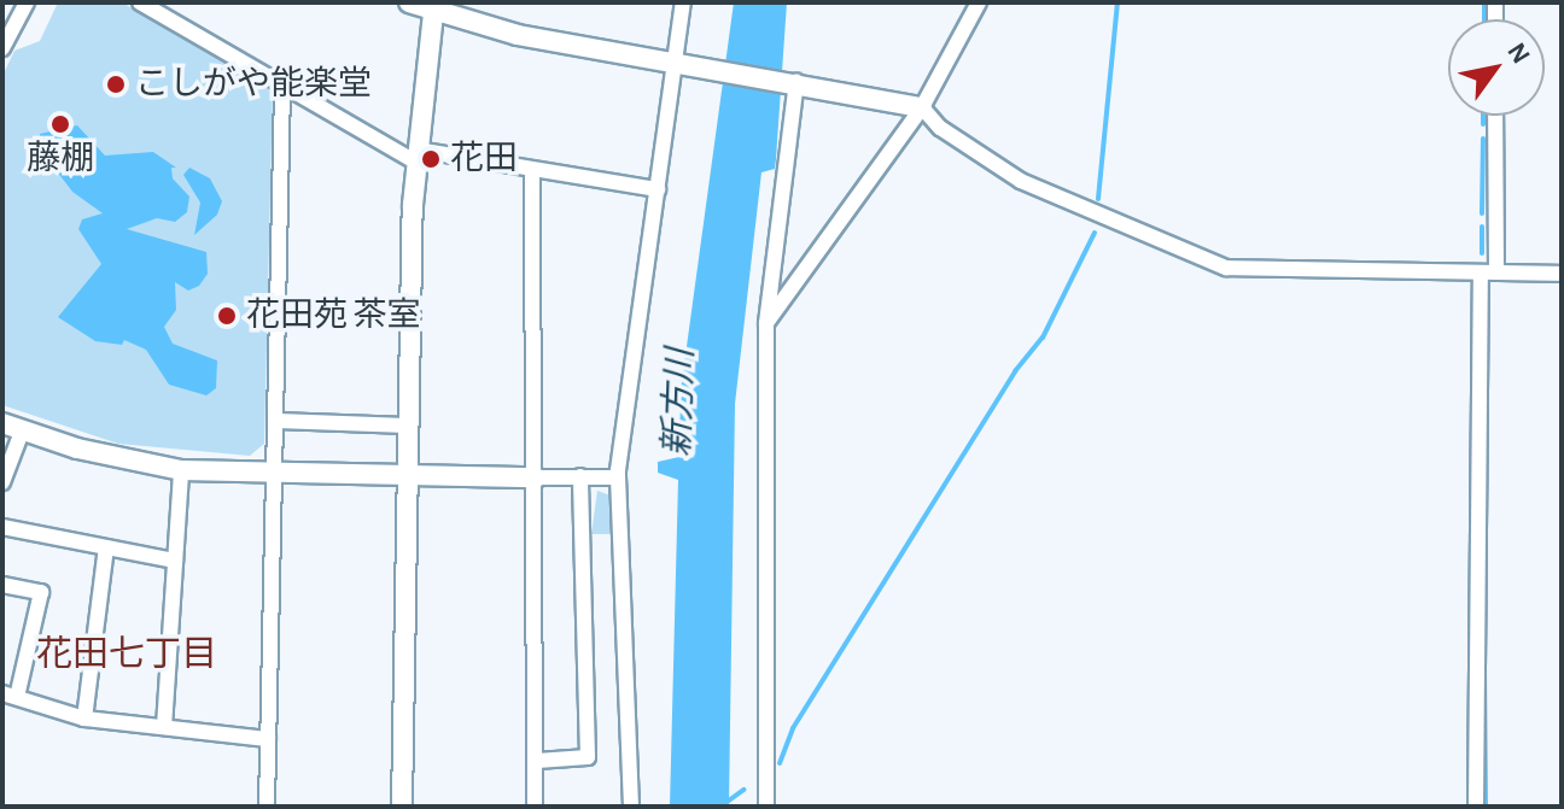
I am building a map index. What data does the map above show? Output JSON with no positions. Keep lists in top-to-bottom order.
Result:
{
  "districts": ["花田七丁目"],
  "water": ["新方川"],
  "places": [
    "こしがや能楽堂",
    "藤棚",
    "花田",
    "花田苑 茶室"
  ],
  "north": "top right"
}
